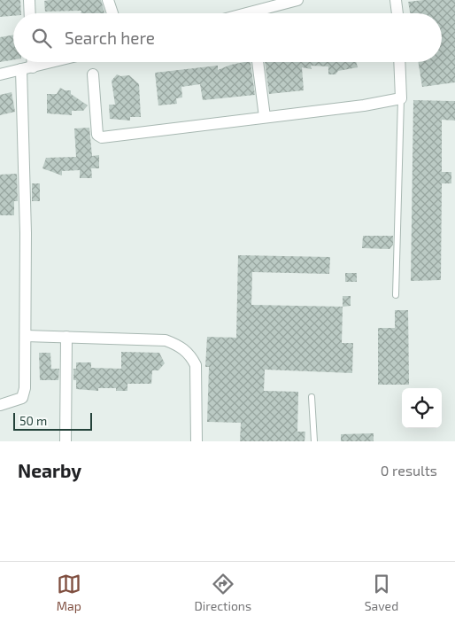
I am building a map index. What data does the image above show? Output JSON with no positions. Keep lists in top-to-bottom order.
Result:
{
  "scale_bar": "50 m",
  "page": {
    "search": "Search here",
    "scale": "50 m",
    "heading": ["Nearby", "0 results"],
    "nav": ["Map", "Directions", "Saved"]
  }
}
